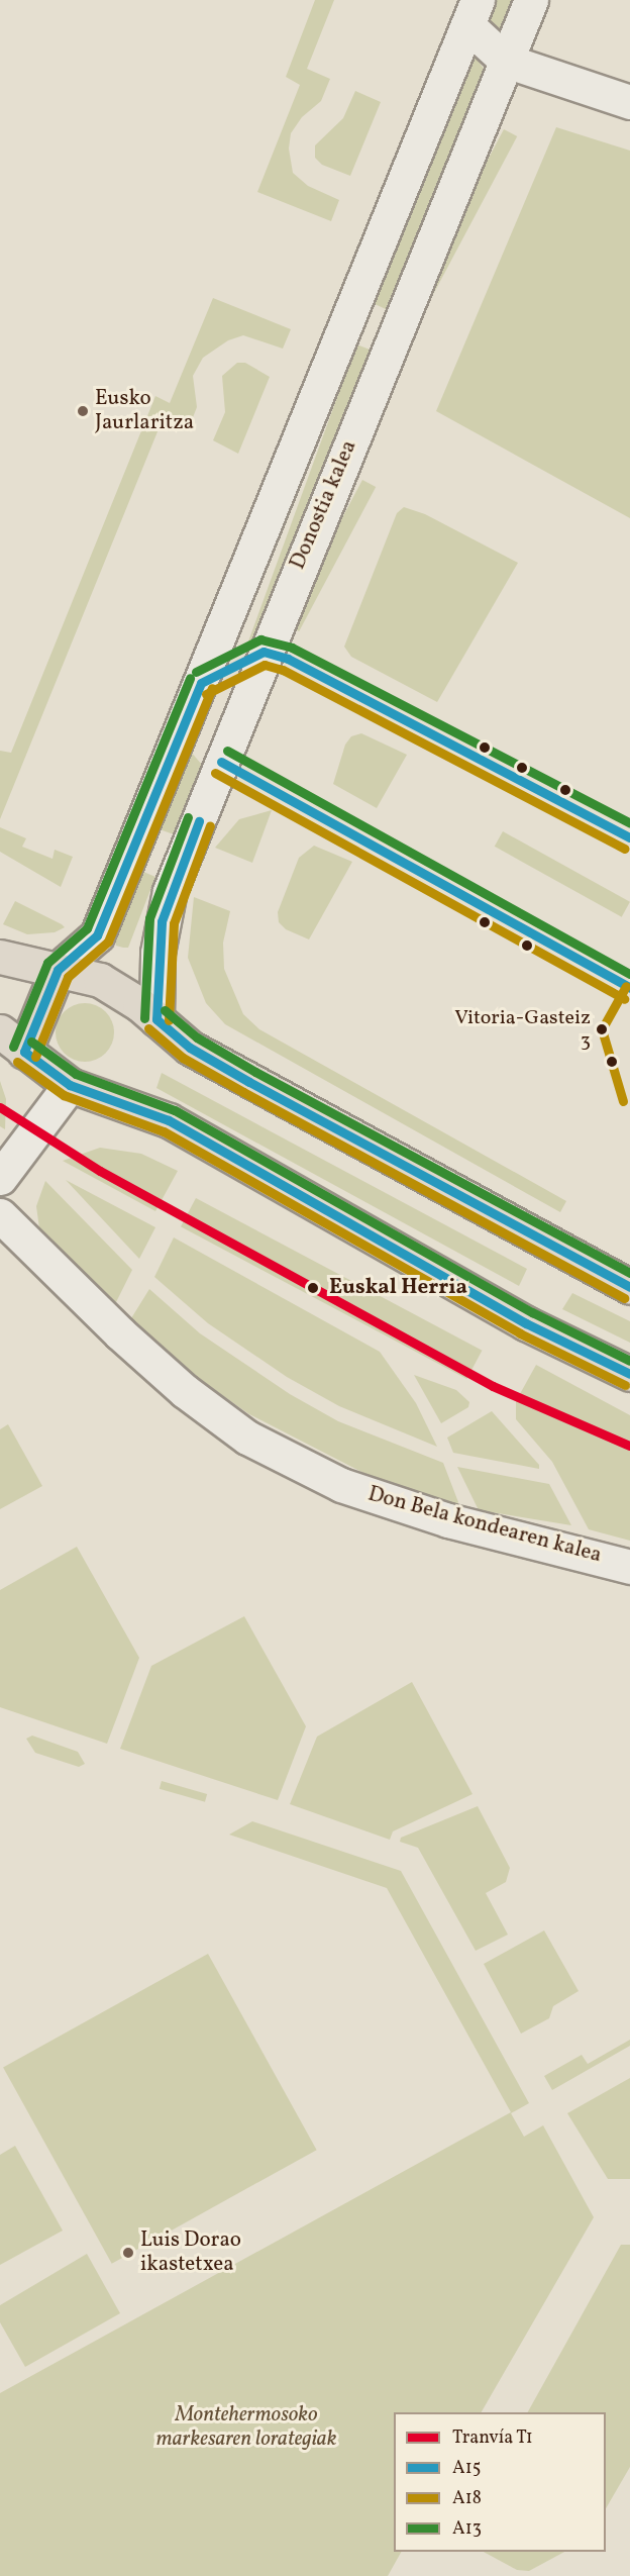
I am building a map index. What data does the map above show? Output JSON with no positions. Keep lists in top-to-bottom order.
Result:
{
  "streets": {
    "street": ["Donostia kalea", "Don Bela kondearen kalea"]
  },
  "parks": ["Montehermosoko markesaren lorategiak"],
  "places": [
    "Eusko Jaurlaritza",
    "Vitoria-Gasteiz 3",
    "Euskal Herria",
    "Luis Dorao ikastetxea"
  ],
  "lines": [
    "transit line A13",
    "transit line A15",
    "transit line A18",
    "tram line T1"
  ],
  "legend": [
    "Tranvía T1",
    "A15",
    "A18",
    "A13"
  ]
}
